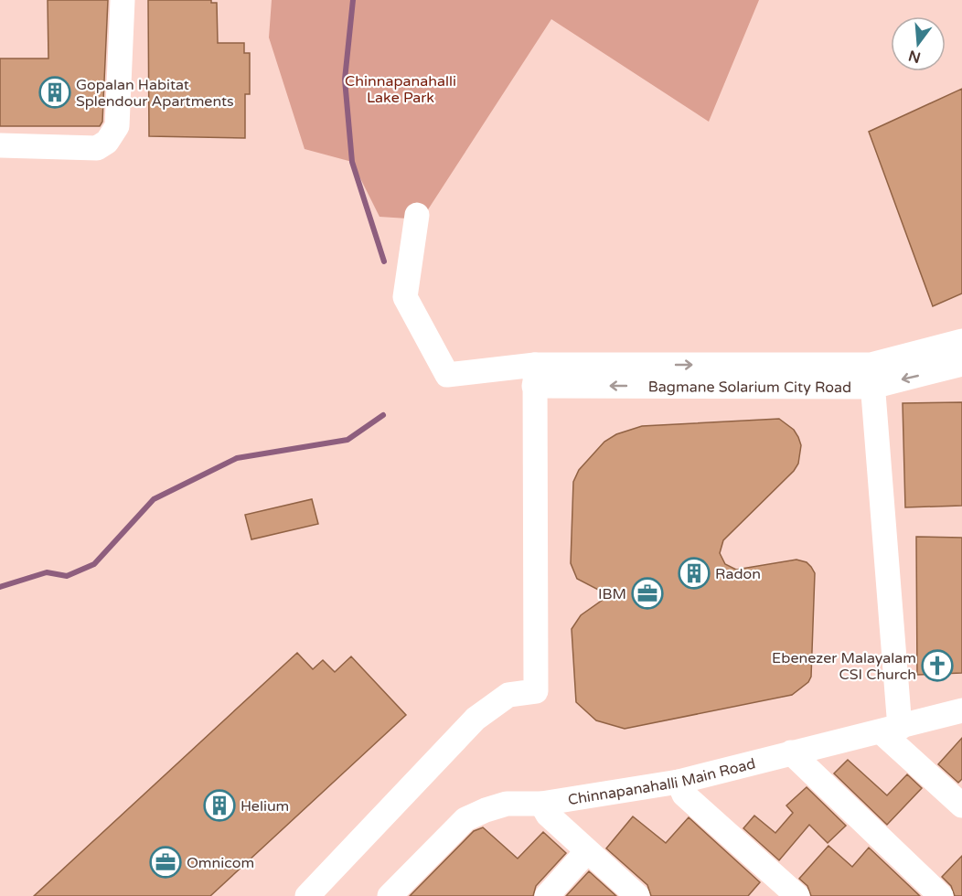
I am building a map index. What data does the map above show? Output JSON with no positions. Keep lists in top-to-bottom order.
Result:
{
  "streets": {
    "street": ["Bagmane Solarium City Road", "Chinnapanahalli Main Road"]
  },
  "parks": ["Chinnapanahalli Lake Park"],
  "places": {
    "building": ["Gopalan Habitat Splendour Apartments", "Radon", "Helium"],
    "office": ["IBM", "Omnicom"],
    "church": ["Ebenezer Malayalam CSI Church"]
  },
  "north": "bottom"
}
